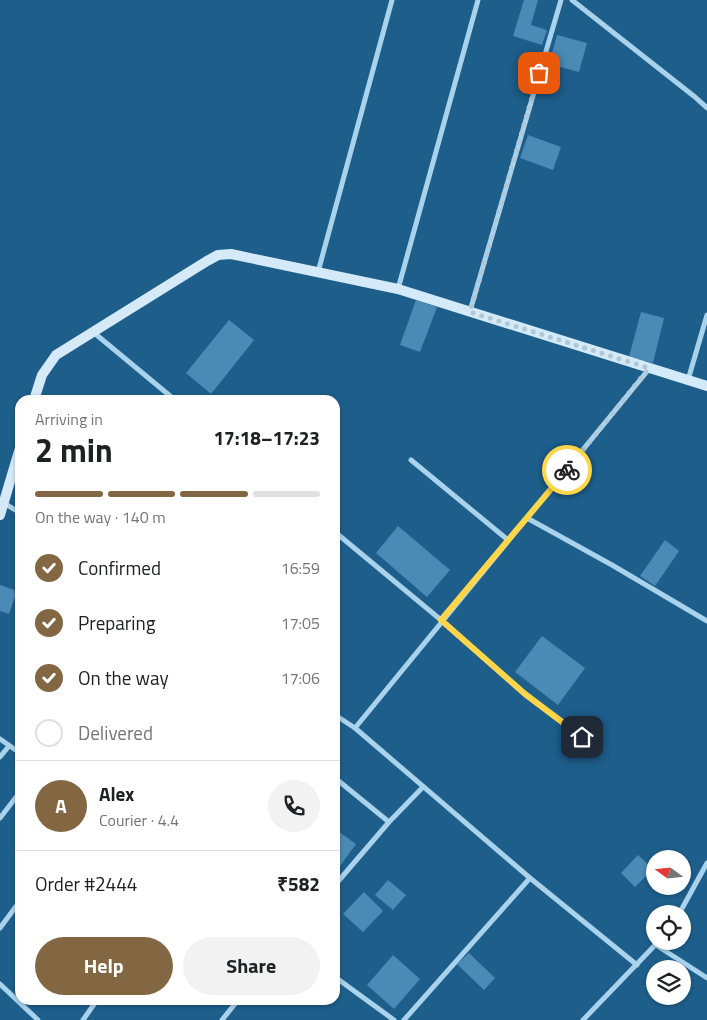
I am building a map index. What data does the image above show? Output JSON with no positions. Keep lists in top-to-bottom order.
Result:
{
  "north": "left",
  "page": {
    "heading": ["2 min", "Arriving in", "17:18–17:23"],
    "panel": [
      "Alex",
      "Courier · 4.4",
      "Order #2444",
      "₹582"
    ],
    "bar": "On the way · 140 m",
    "list": [
      ["Confirmed", "16:59"],
      ["Preparing", "17:05"],
      ["On the way", "17:06"],
      "Delivered"
    ],
    "round": "A",
    "buttons": ["Help", "Share"]
  }
}
